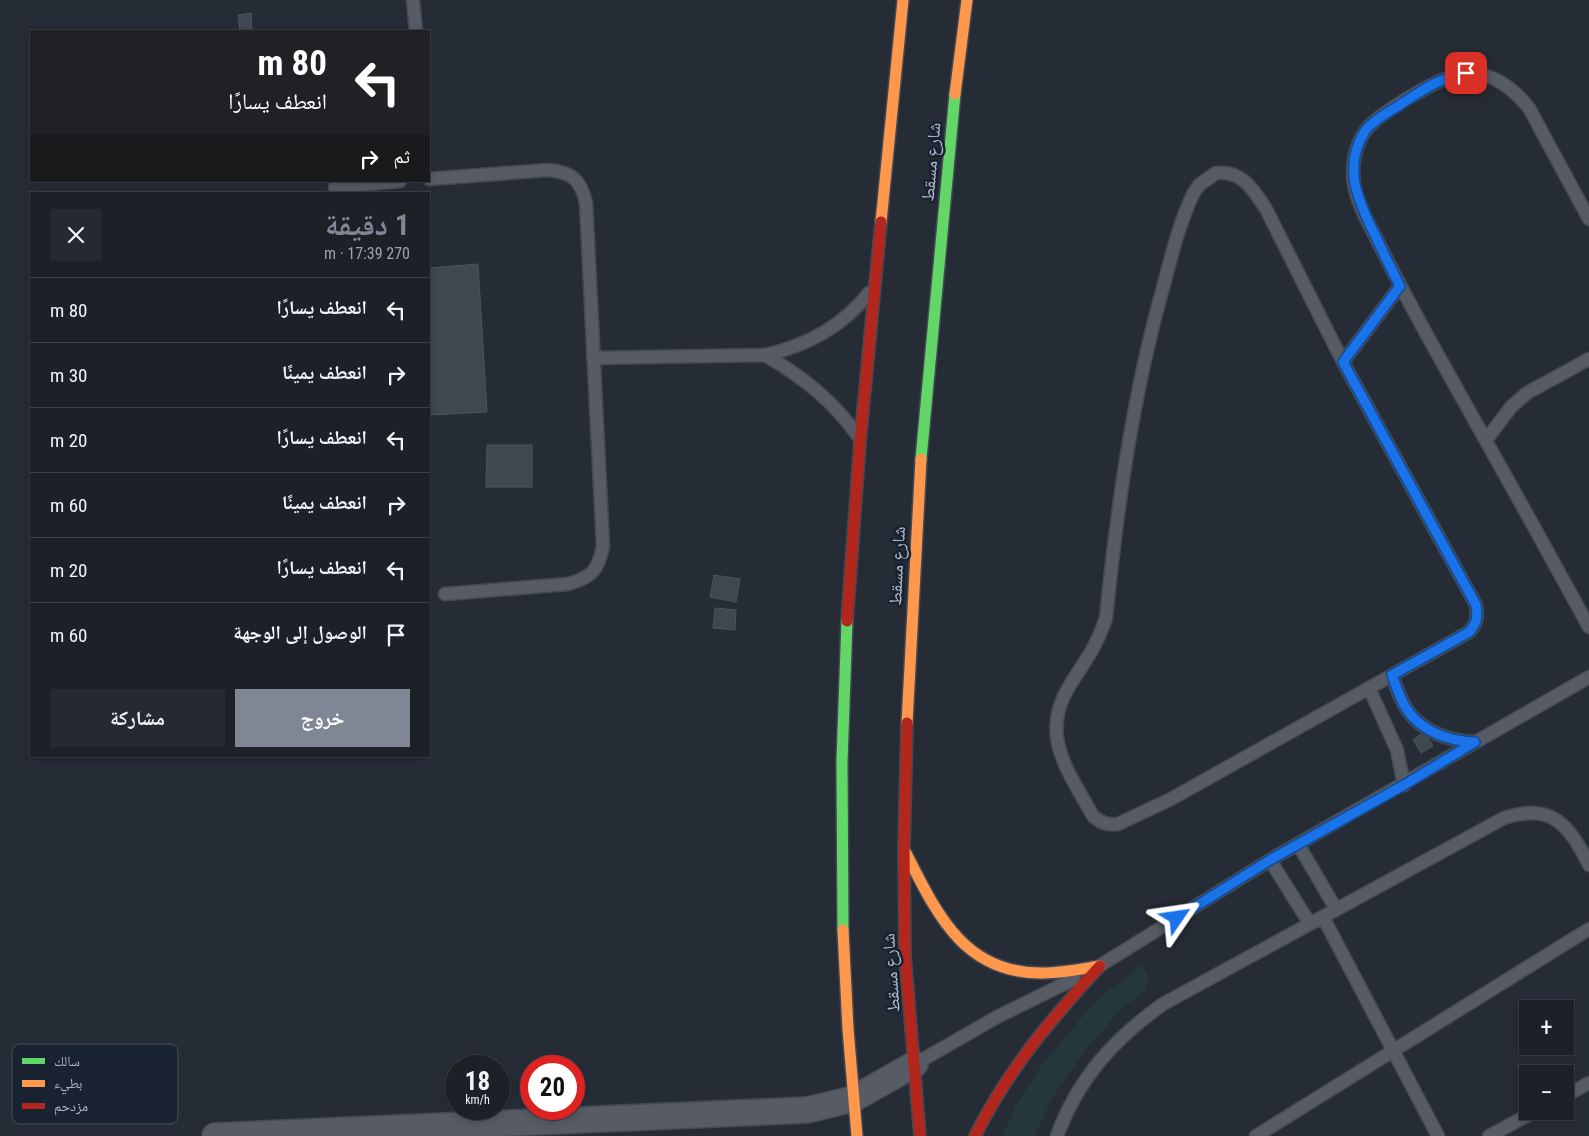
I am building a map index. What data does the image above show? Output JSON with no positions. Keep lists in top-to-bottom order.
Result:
{
  "streets": {
    "street": ["شارع مسقط"]
  },
  "legend": ["سالك", "بطيء", "مزدحم"],
  "page": {
    "turn": ["80 m", "انعطف يسارًا"],
    "then": "ثم",
    "heading": ["1 دقيقة", "270 m · 17:39"],
    "list": [
      {
        "name": "انعطف يسارًا",
        "value": "80 m"
      },
      {
        "name": "انعطف يمينًا",
        "value": "30 m"
      },
      {
        "name": "انعطف يسارًا",
        "value": "20 m"
      },
      {
        "name": "انعطف يمينًا",
        "value": "60 m"
      },
      {
        "name": "انعطف يسارًا",
        "value": "20 m"
      },
      {
        "name": "الوصول إلى الوجهة",
        "value": "60 m"
      }
    ],
    "buttons": ["خروج", "مشاركة"],
    "map_buttons": ["+", "−"],
    "speed": "18 km/h",
    "limit": "20"
  }
}
